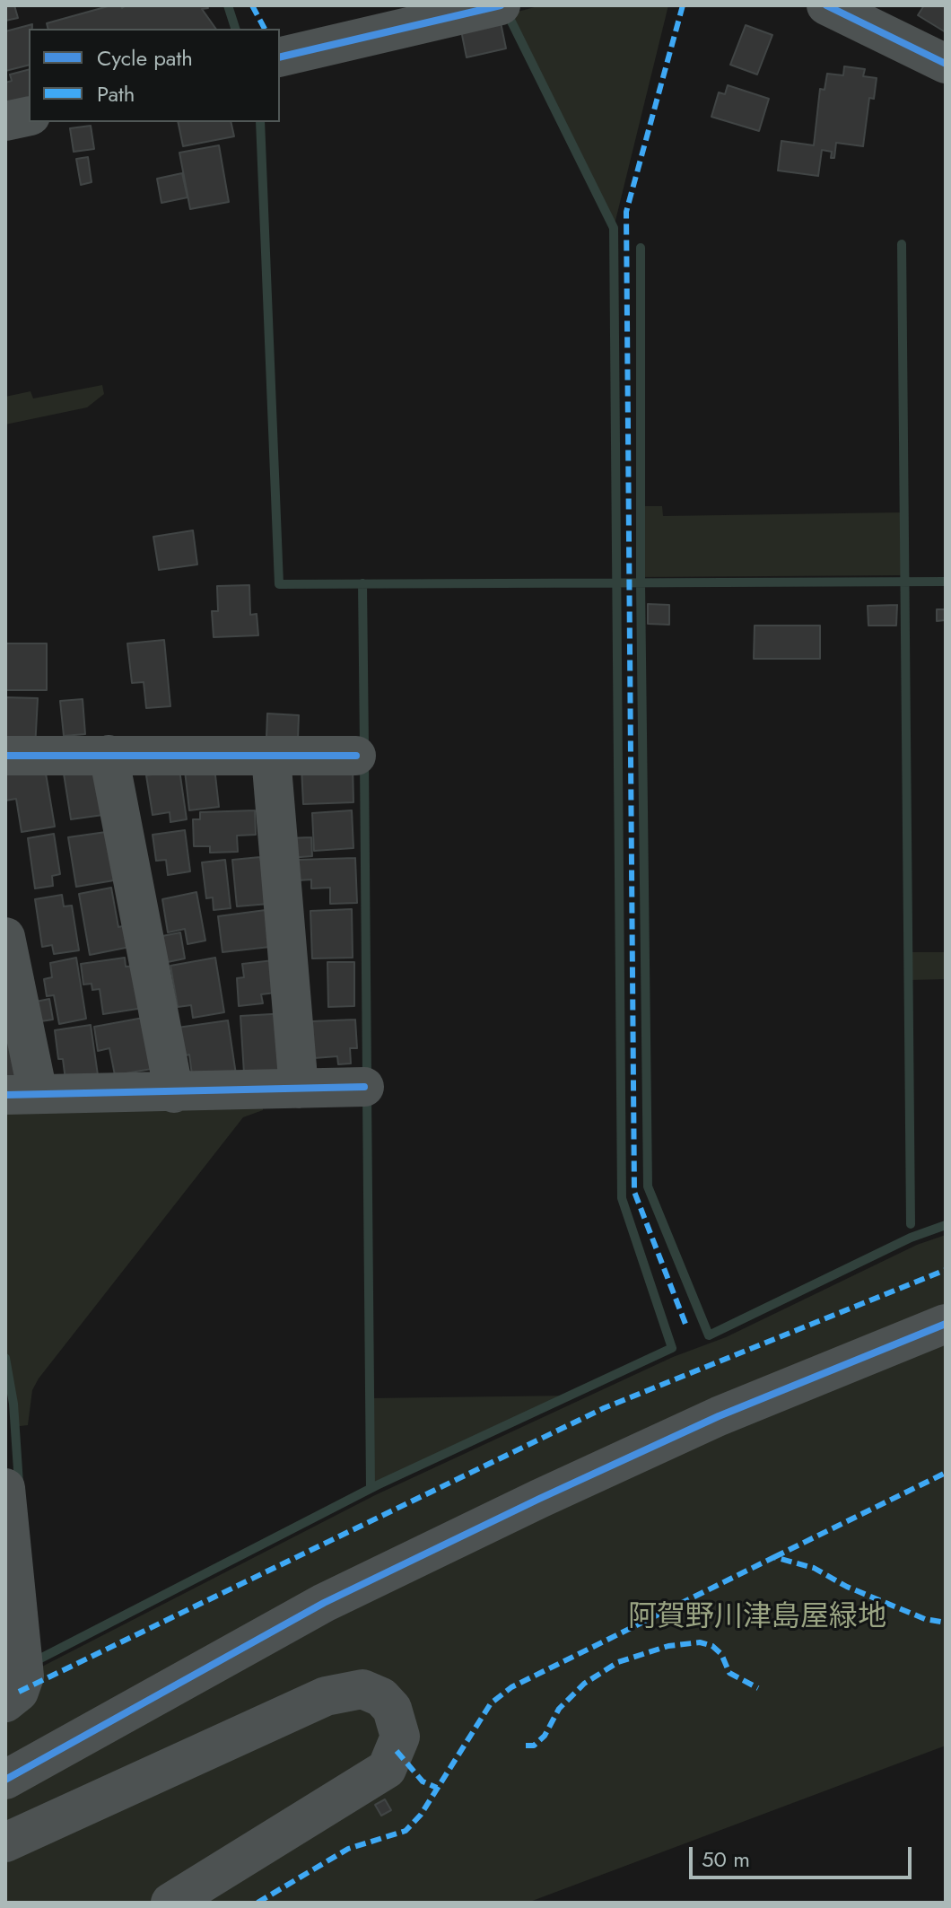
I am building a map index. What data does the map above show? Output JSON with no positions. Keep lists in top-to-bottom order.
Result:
{
  "parks": ["阿賀野川津島屋緑地"],
  "legend": ["Cycle path", "Path"],
  "scale_bar": "50 m"
}
